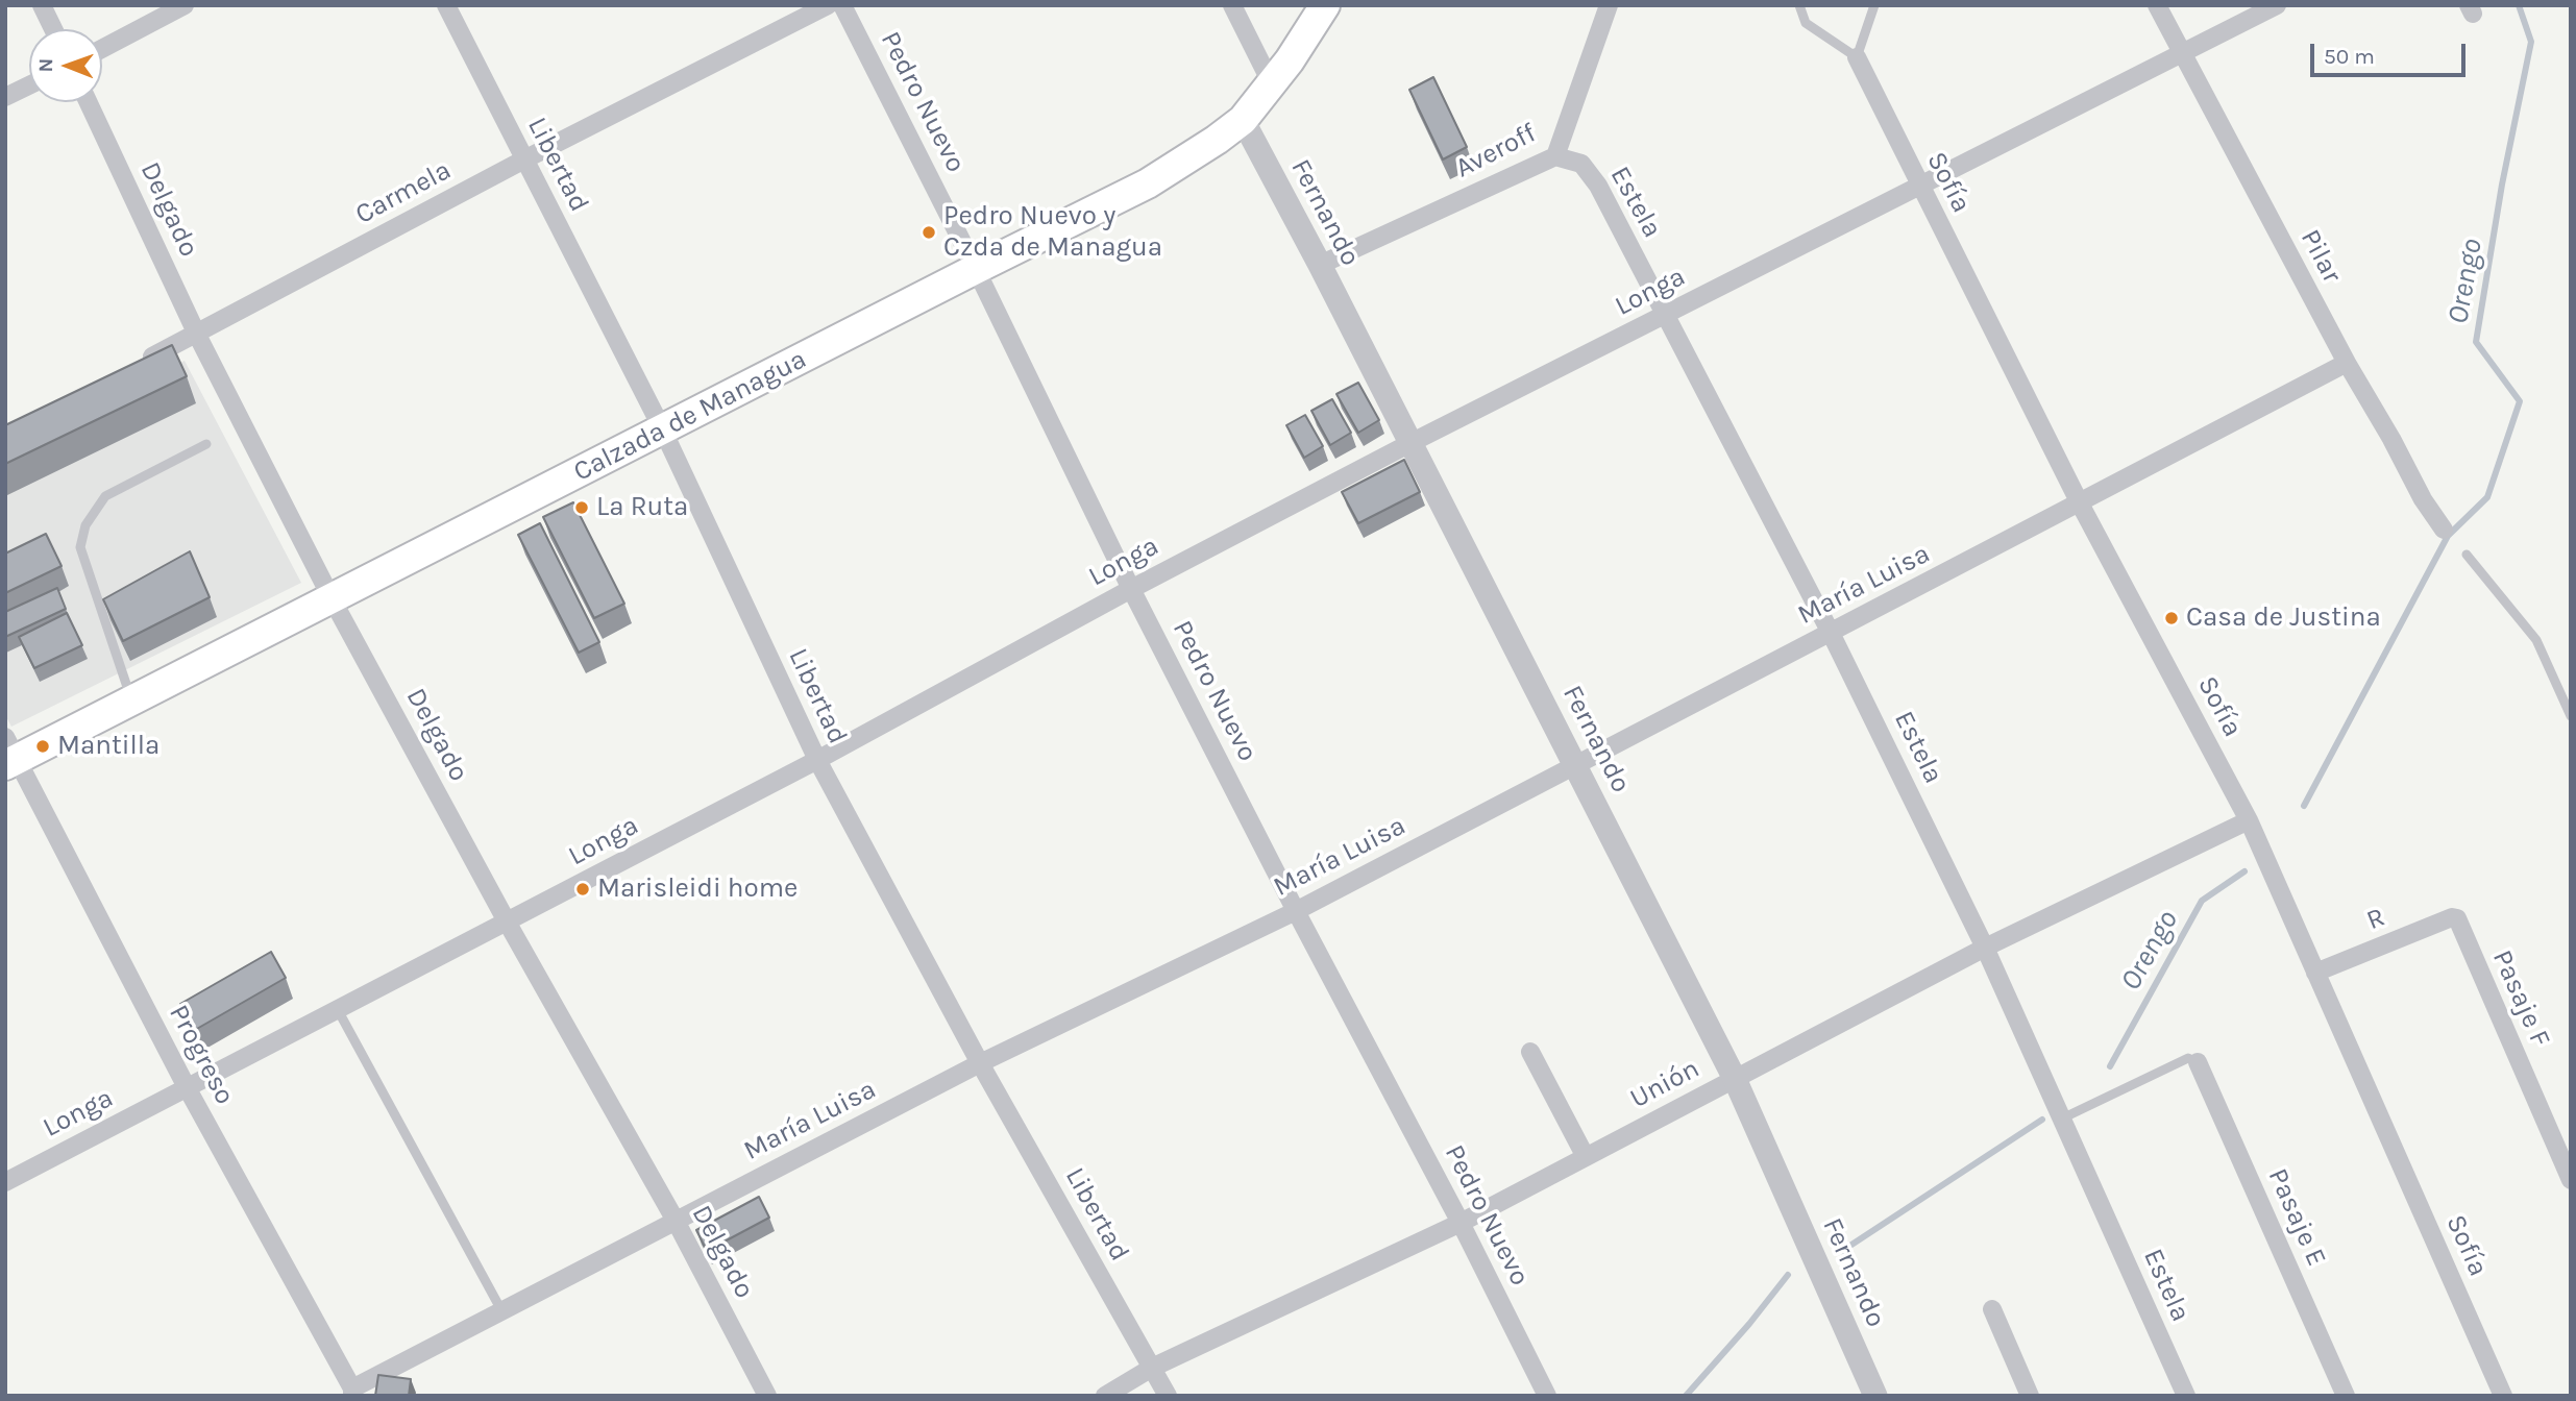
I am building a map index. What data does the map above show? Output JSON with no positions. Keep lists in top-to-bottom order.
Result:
{
  "streets": {
    "main road": ["Calzada de Managua"],
    "street": [
      "Pedro Nuevo",
      "Averoff",
      "Libertad",
      "Sofía",
      "Carmela",
      "Estela",
      "Delgado",
      "Fernando",
      "Pilar",
      "Longa",
      "María Luisa",
      "R",
      "Pasaje F",
      "Progreso",
      "Unión",
      "Pasaje E"
    ]
  },
  "crossings": [
    ["Pedro Nuevo", "Longa"],
    ["Pedro Nuevo", "Calzada de Managua"],
    ["Pedro Nuevo", "María Luisa"],
    ["Pedro Nuevo", "Unión"],
    ["Averoff", "Estela"],
    ["Averoff", "Fernando"],
    ["Libertad", "Carmela"],
    ["Libertad", "Longa"],
    ["Libertad", "Calzada de Managua"],
    ["Libertad", "María Luisa"],
    ["Libertad", "Unión"],
    ["Sofía", "Longa"],
    ["Sofía", "María Luisa"],
    ["Sofía", "R"],
    ["Sofía", "Unión"],
    ["Carmela", "Delgado"],
    ["Estela", "Longa"],
    ["Estela", "María Luisa"],
    ["Estela", "Unión"],
    ["Delgado", "Longa"],
    ["Delgado", "Calzada de Managua"],
    ["Delgado", "María Luisa"],
    ["Fernando", "Longa"],
    ["Fernando", "Calzada de Managua"],
    ["Fernando", "María Luisa"],
    ["Fernando", "Unión"],
    ["Pilar", "Longa"],
    ["Pilar", "María Luisa"],
    ["Longa", "Progreso"],
    ["Calzada de Managua", "Progreso"],
    ["María Luisa", "Progreso"],
    ["R", "Pasaje F"]
  ],
  "water": ["Orengo"],
  "places": [
    "Pedro Nuevo y Czda de Managua",
    "La Ruta",
    "Casa de Justina",
    "Mantilla",
    "Marisleidi home"
  ],
  "scale_bar": "50 m",
  "north": "left"
}
